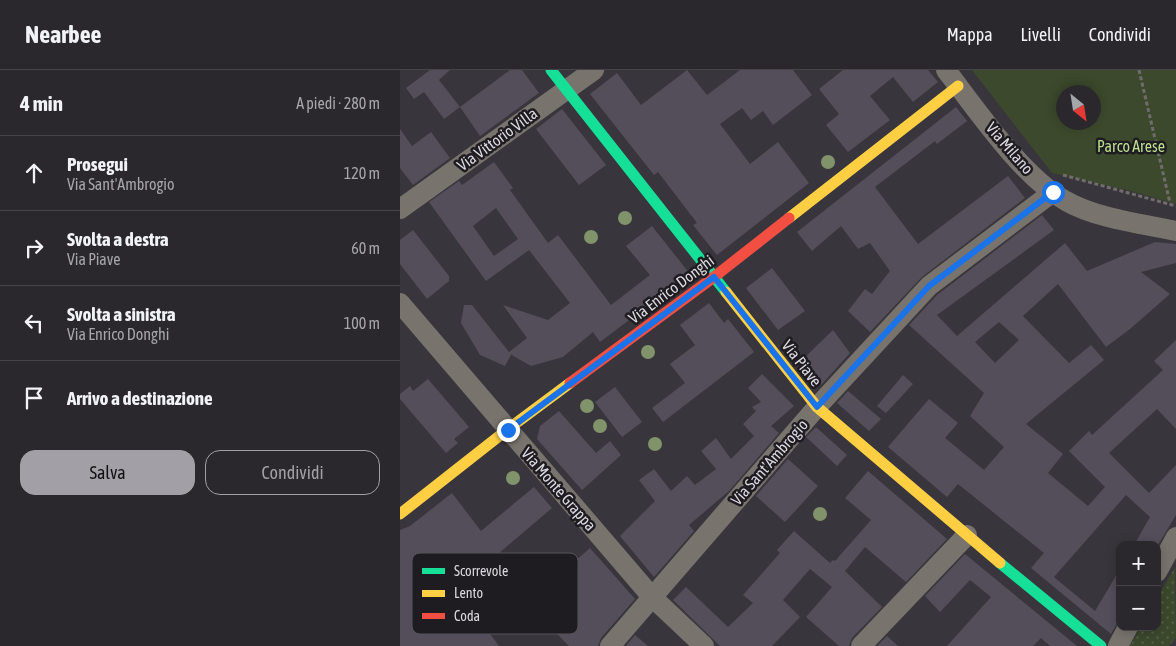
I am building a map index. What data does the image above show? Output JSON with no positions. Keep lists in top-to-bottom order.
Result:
{
  "streets": {
    "street": [
      "Via Vittorio Villa",
      "Via Milano",
      "Via Enrico Donghi",
      "Via Piave",
      "Via Sant'Ambrogio",
      "Via Monte Grappa"
    ]
  },
  "crossings": [
    ["Via Vittorio Villa", "Via Piave"],
    ["Via Milano", "Via Enrico Donghi"],
    ["Via Milano", "Via Sant'Ambrogio"],
    ["Via Enrico Donghi", "Via Piave"],
    ["Via Enrico Donghi", "Via Monte Grappa"],
    ["Via Piave", "Via Sant'Ambrogio"],
    ["Via Sant'Ambrogio", "Via Monte Grappa"]
  ],
  "parks": ["Parco Arese"],
  "legend": ["Scorrevole", "Lento", "Coda"],
  "north": "bottom right",
  "page": {
    "header": "Nearbee",
    "nav": ["Mappa", "Livelli", "Condividi"],
    "heading": ["4 min", "A piedi · 280 m"],
    "list": [
      ["Prosegui", "Via Sant'Ambrogio", "120 m"],
      ["Svolta a destra", "Via Piave", "60 m"],
      ["Svolta a sinistra", "Via Enrico Donghi", "100 m"],
      "Arrivo a destinazione"
    ],
    "buttons": ["Salva", "Condividi"],
    "map_buttons": ["+", "−"]
  }
}
